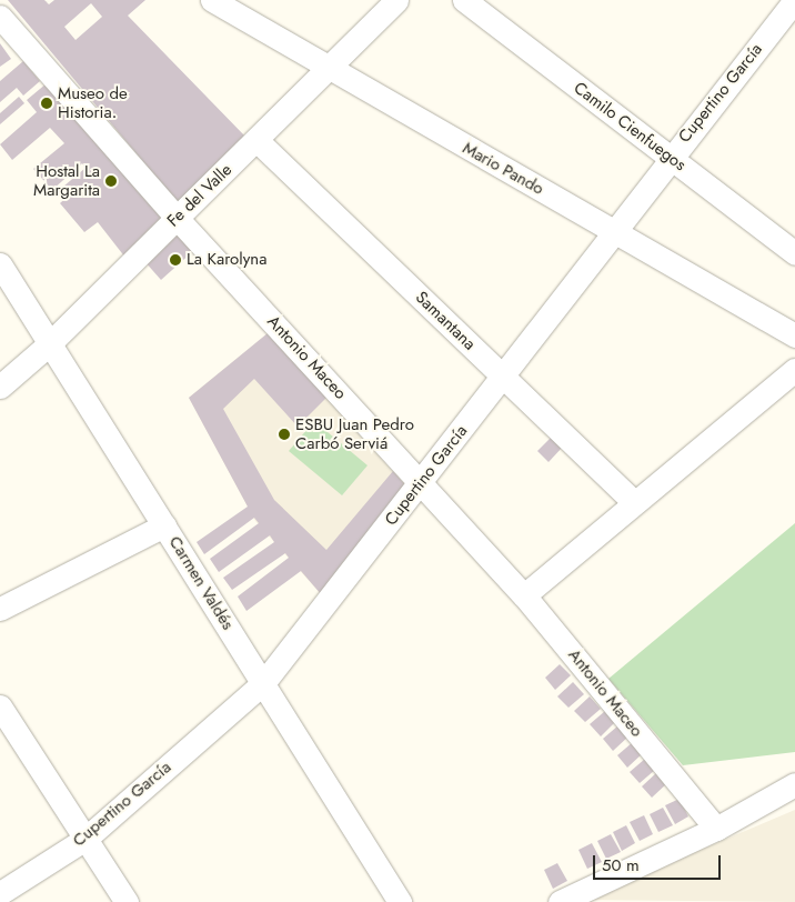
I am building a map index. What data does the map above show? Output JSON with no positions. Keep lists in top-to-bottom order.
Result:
{
  "streets": {
    "street": [
      "Cupertino García",
      "Camilo Cienfuegos",
      "Mario Pando",
      "Fe del Valle",
      "Samantana",
      "Antonio Maceo",
      "Carmen Valdés"
    ]
  },
  "crossings": [
    ["Cupertino García", "Camilo Cienfuegos"],
    ["Cupertino García", "Mario Pando"],
    ["Cupertino García", "Samantana"],
    ["Cupertino García", "Antonio Maceo"],
    ["Cupertino García", "Carmen Valdés"],
    ["Mario Pando", "Fe del Valle"],
    ["Fe del Valle", "Samantana"],
    ["Fe del Valle", "Antonio Maceo"],
    ["Fe del Valle", "Carmen Valdés"]
  ],
  "places": [
    "Museo de Historia.",
    "Hostal La Margarita",
    "La Karolyna",
    "ESBU Juan Pedro Carbó Serviá"
  ],
  "scale_bar": "50 m"
}
